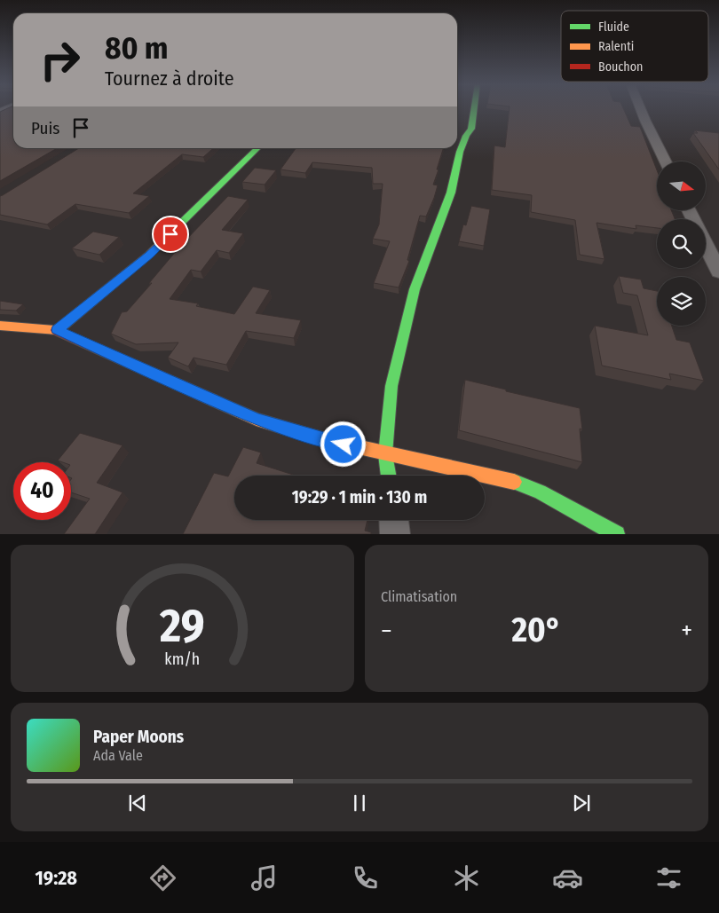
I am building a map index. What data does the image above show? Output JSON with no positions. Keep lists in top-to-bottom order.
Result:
{
  "legend": ["Fluide", "Ralenti", "Bouchon"],
  "north": "right",
  "page": {
    "turn": ["80 m", "Tournez à droite"],
    "then": "Puis",
    "limit": "40",
    "trip": "19:29 · 1 min · 130 m",
    "tile": "Climatisation",
    "heat": ["−", "20°", "+"],
    "song": ["Paper Moons", "Ada Vale"],
    "tabs": "19:28",
    "gauge": ["29", "km/h"]
  }
}
